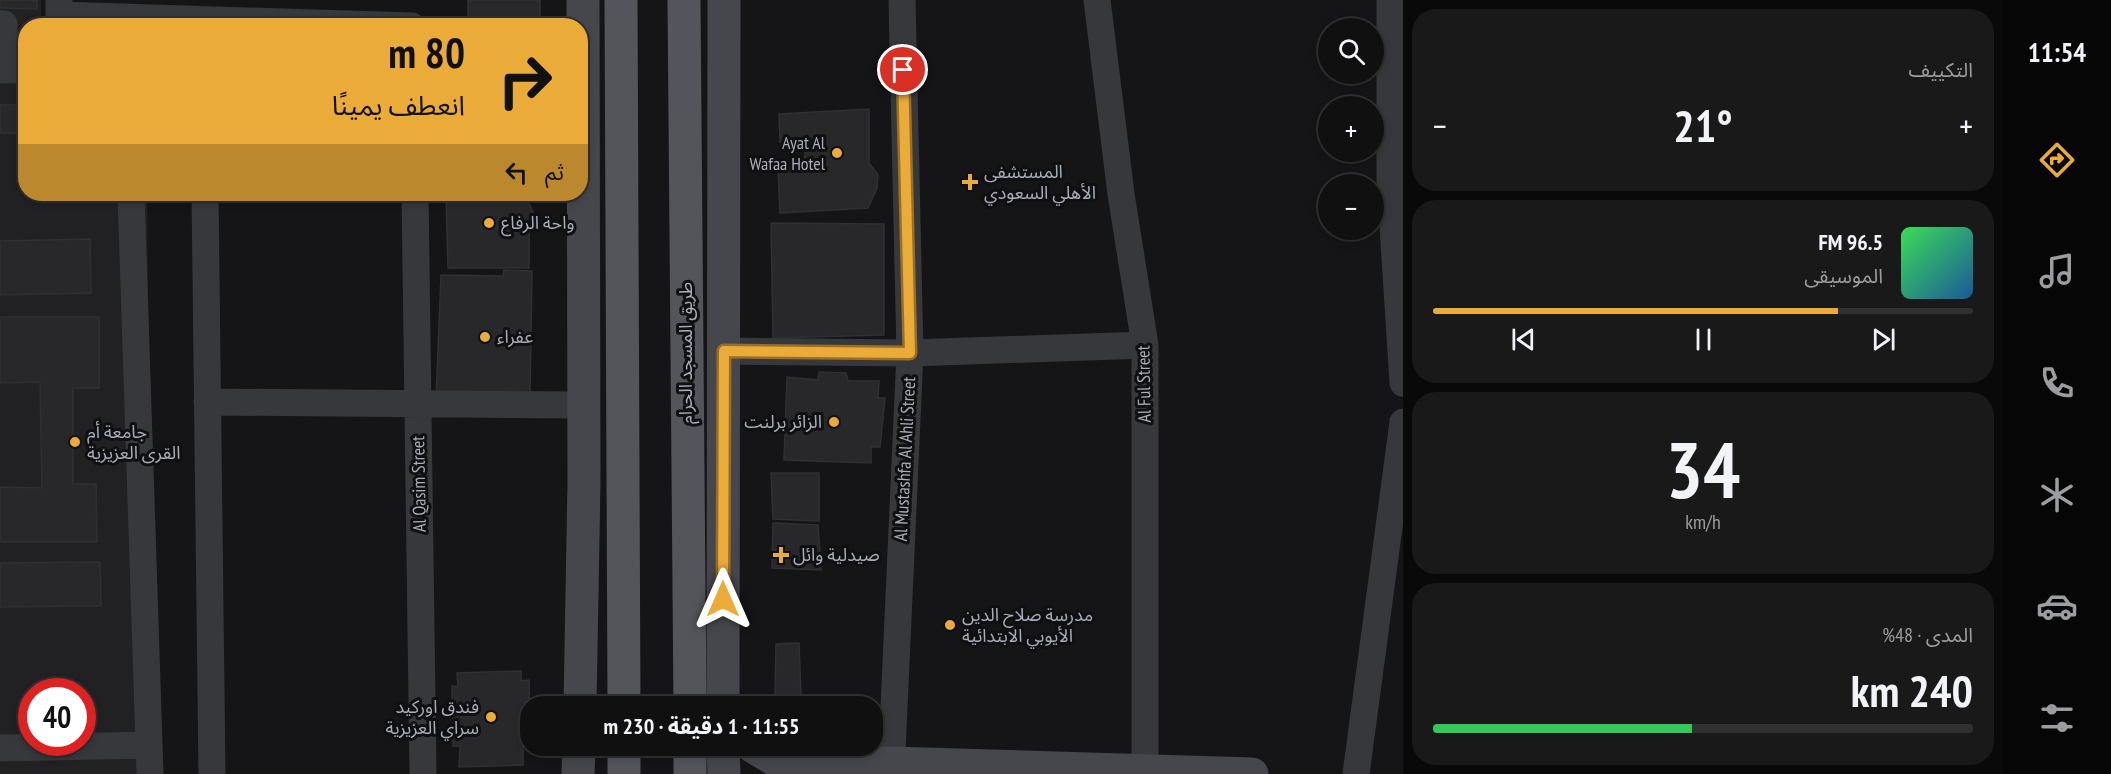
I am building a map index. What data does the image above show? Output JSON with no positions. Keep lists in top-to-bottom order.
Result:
{
  "streets": {
    "main road": ["طريق المسجد الحرام"],
    "street": ["Al Ful Street", "Al Mustashfa Al Ahli Street", "Al Qasim Street"]
  },
  "places": {
    "other": [
      "Ayat Al Wafaa Hotel",
      "واحة الرفاع",
      "عفراء",
      "الزائر برلنت",
      "جامعة أم القرى العزيزية",
      "مدرسة صلاح الدين الأيوبي الابتدائية",
      "فندق اوركيد سراي العزيزية"
    ],
    "health": ["المستشفى الأهلي السعودي", "صيدلية وائل"]
  },
  "page": {
    "tabs": "11:54",
    "tile": [
      "التكييف",
      ["34", "km/h"],
      ["المدى · 48%", "240 km"]
    ],
    "map_buttons": ["+", "−"],
    "turn": ["80 m", "انعطف يمينًا"],
    "heat": ["−", "21°", "+"],
    "then": "ثم",
    "song": ["96.5 FM", "الموسيقى"],
    "limit": "40",
    "trip": "11:55 · 1 دقيقة · 230 m"
  }
}
